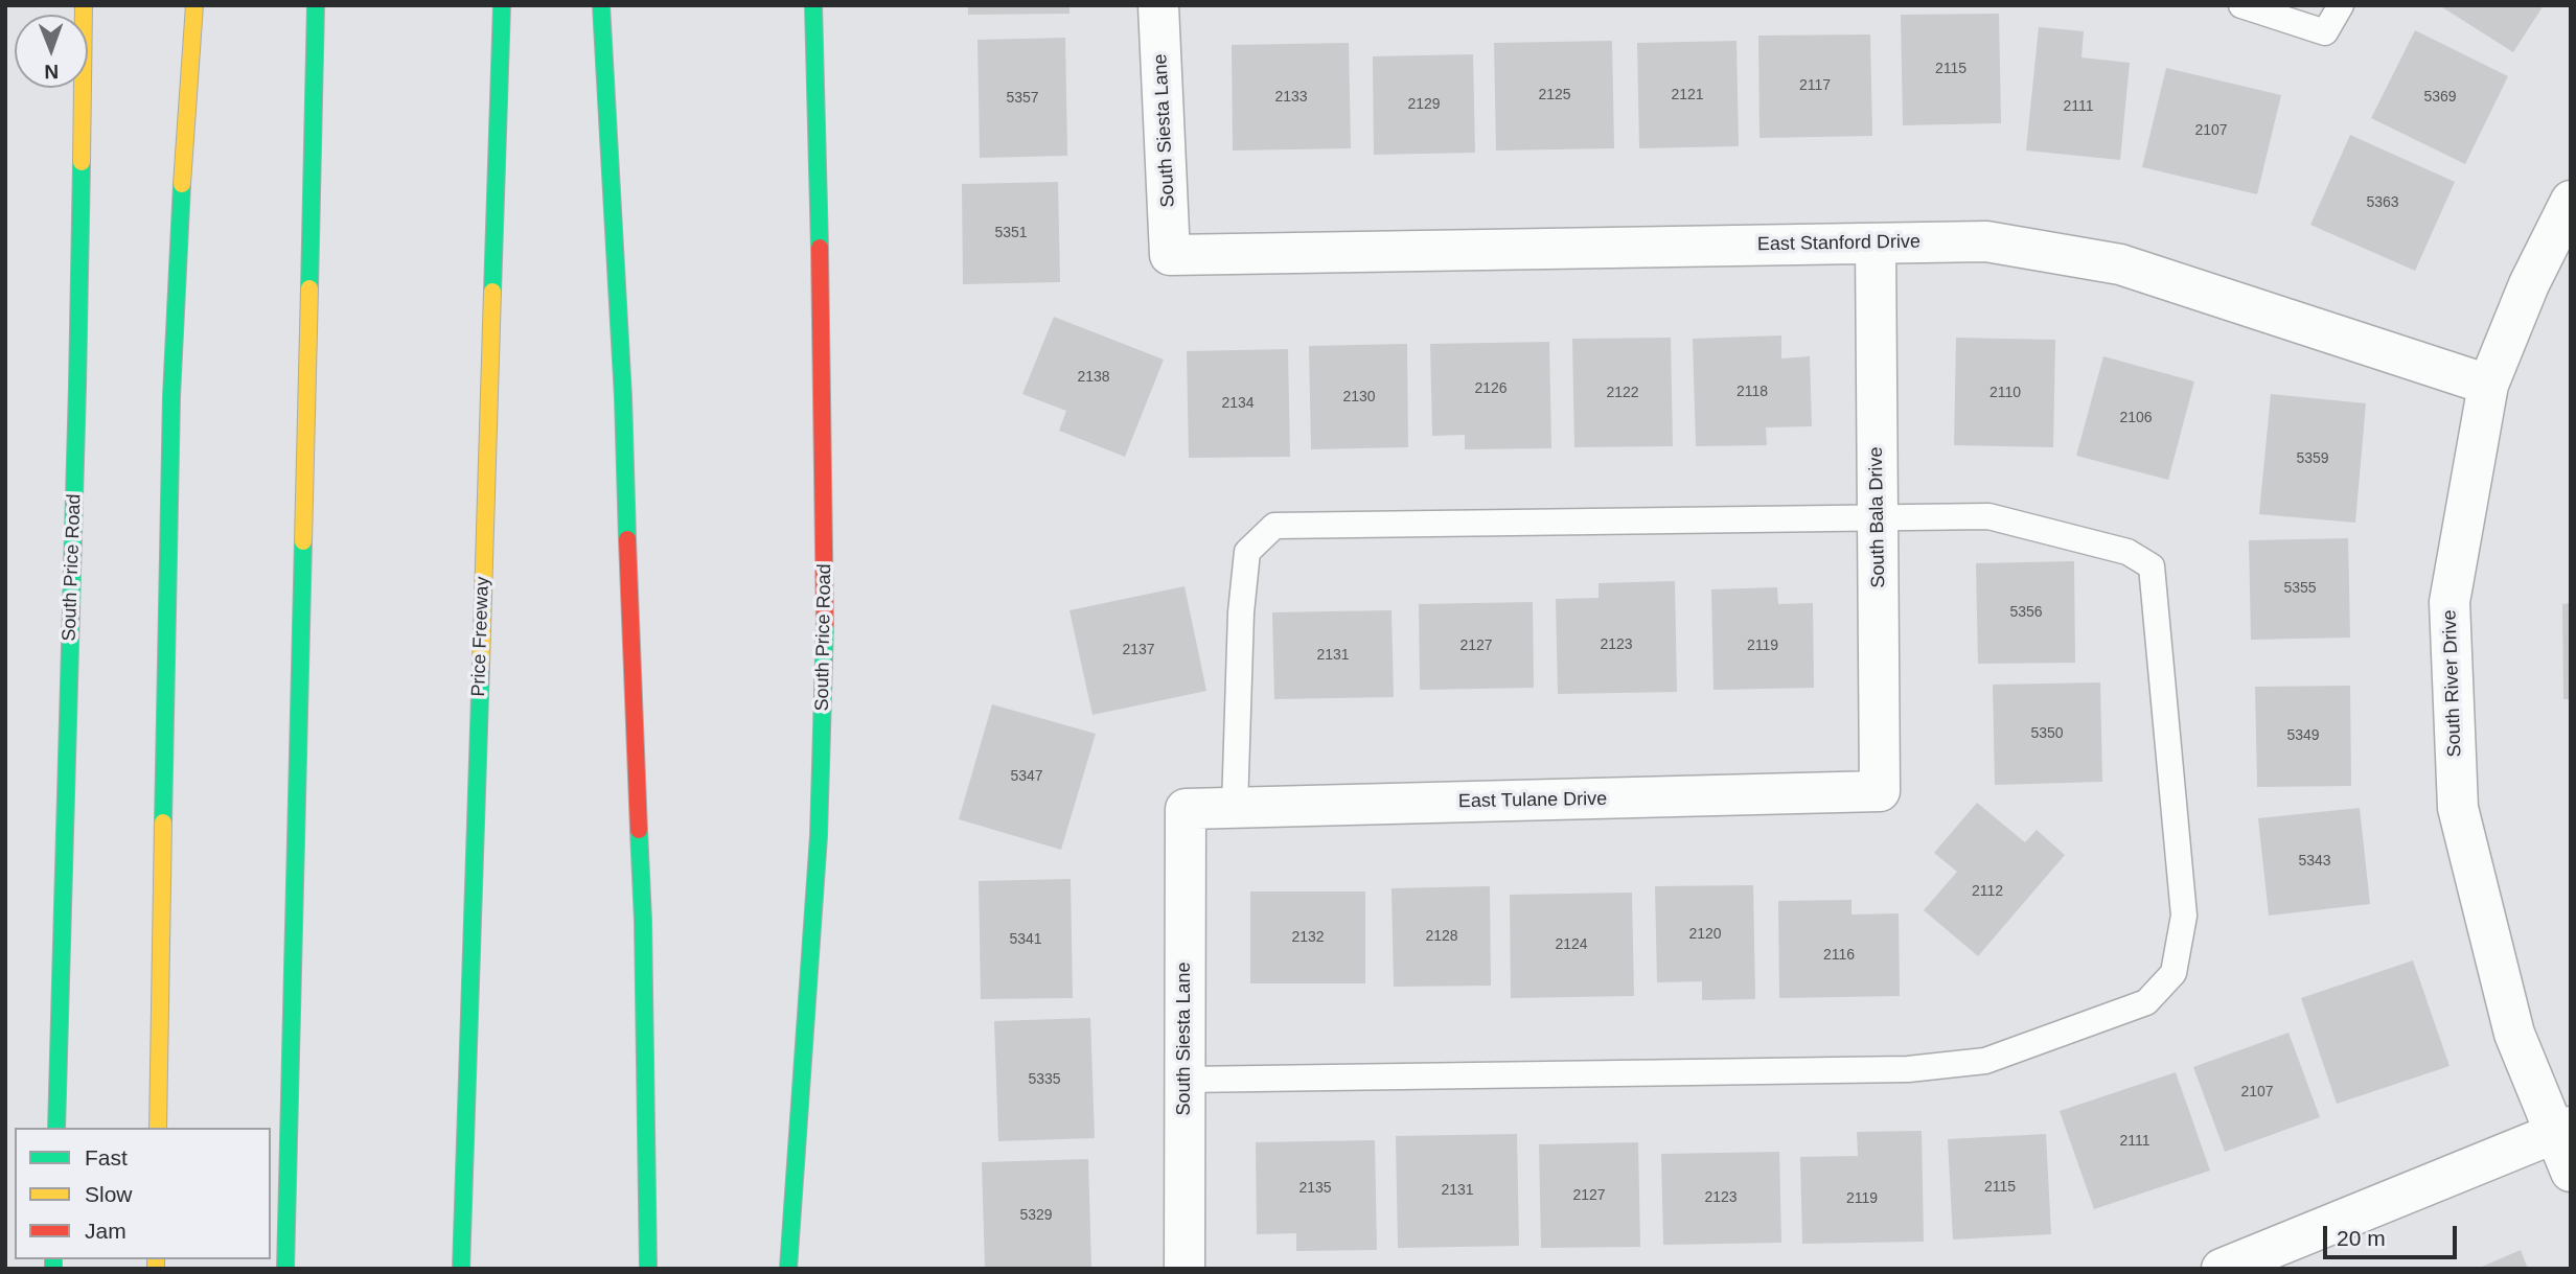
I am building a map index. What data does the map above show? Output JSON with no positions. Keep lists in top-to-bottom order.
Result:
{
  "streets": {
    "main road": ["South Price Road", "Price Freeway"],
    "street": [
      "South Siesta Lane",
      "East Stanford Drive",
      "South Bala Drive",
      "South River Drive",
      "East Tulane Drive"
    ]
  },
  "crossings": [
    ["South Siesta Lane", "East Stanford Drive"],
    ["South Siesta Lane", "East Tulane Drive"],
    ["East Stanford Drive", "South Bala Drive"],
    ["East Stanford Drive", "South River Drive"],
    ["South Bala Drive", "East Tulane Drive"]
  ],
  "house_numbers": [
    "2115",
    "2117",
    "2125",
    "2121",
    "2133",
    "5369",
    "5357",
    "2129",
    "2111",
    "2107",
    "5363",
    "5351",
    "2138",
    "2126",
    "2118",
    "2122",
    "2110",
    "2130",
    "2134",
    "2106",
    "5359",
    "5355",
    "5356",
    "2123",
    "2127",
    "2119",
    "2137",
    "2131",
    "5350",
    "5349",
    "5347",
    "5343",
    "2112",
    "2120",
    "2128",
    "2132",
    "5341",
    "2124",
    "2116",
    "5335",
    "2107",
    "2111",
    "2115",
    "2135",
    "2131",
    "2127",
    "2123",
    "2119",
    "5329"
  ],
  "legend": ["Fast", "Slow", "Jam"],
  "scale_bar": "20 m",
  "north": "bottom"
}
